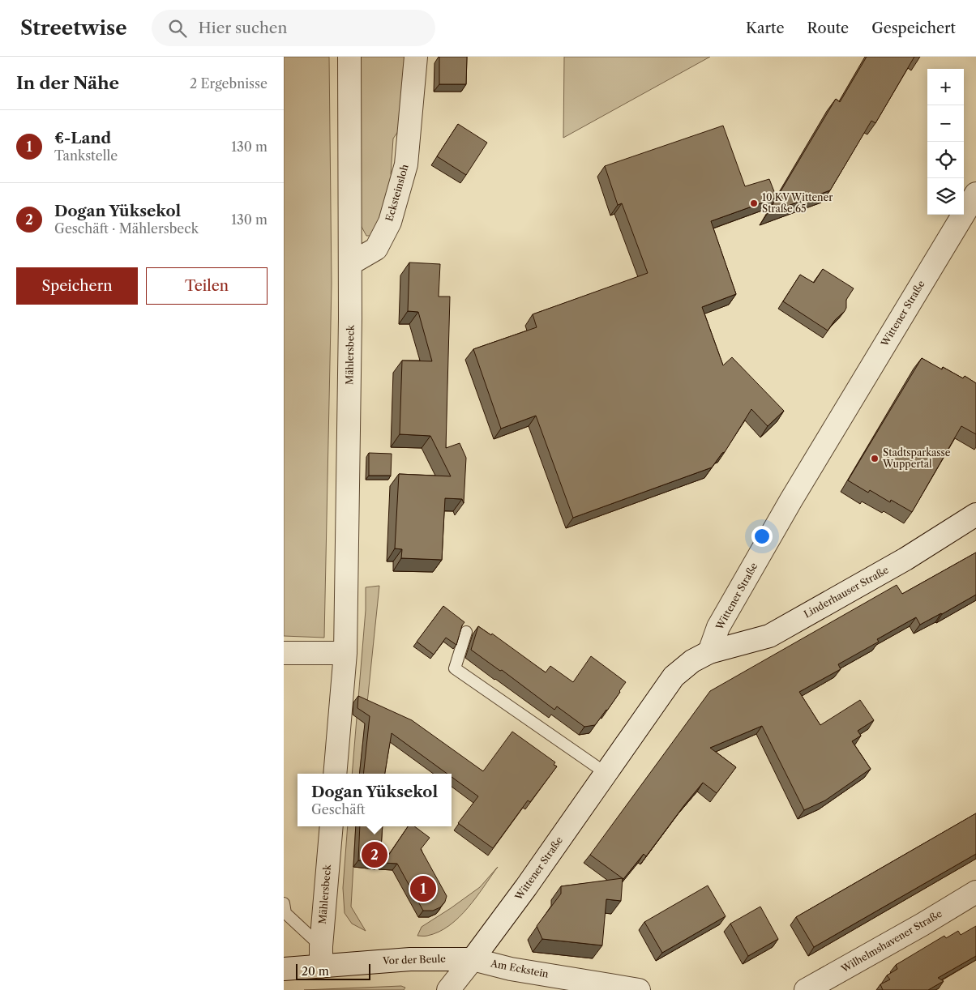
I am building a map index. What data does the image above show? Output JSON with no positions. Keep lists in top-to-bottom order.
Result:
{
  "streets": {
    "street": [
      "Ecksteinsloh",
      "Wittener Straße",
      "Mählersbeck",
      "Linderhauser Straße",
      "Wilhelmshavener Straße",
      "Vor der Beule",
      "Am Eckstein"
    ]
  },
  "crossings": [
    ["Ecksteinsloh", "Mählersbeck"],
    ["Wittener Straße", "Linderhauser Straße"],
    ["Wittener Straße", "Vor der Beule"],
    ["Wittener Straße", "Am Eckstein"],
    ["Mählersbeck", "Vor der Beule"],
    ["Vor der Beule", "Am Eckstein"]
  ],
  "places": ["10 KV Wittener Straße 65", "Stadtsparkasse Wuppertal"],
  "scale_bar": "20 m",
  "page": {
    "header": "Streetwise",
    "search": "Hier suchen",
    "nav": ["Karte", "Route", "Gespeichert"],
    "heading": ["In der Nähe", "2 Ergebnisse"],
    "map_buttons": ["+", "−"],
    "list": [
      {
        "mark": "1",
        "name": "€-Land",
        "note": "Tankstelle",
        "value": "130 m"
      },
      {
        "mark": "2",
        "name": "Dogan Yüksekol",
        "note": "Geschäft · Mählersbeck",
        "value": "130 m"
      }
    ],
    "buttons": ["Speichern", "Teilen"],
    "popup": ["Dogan Yüksekol", "Geschäft"],
    "pins": ["2", "1"],
    "scale": "20 m"
  }
}
